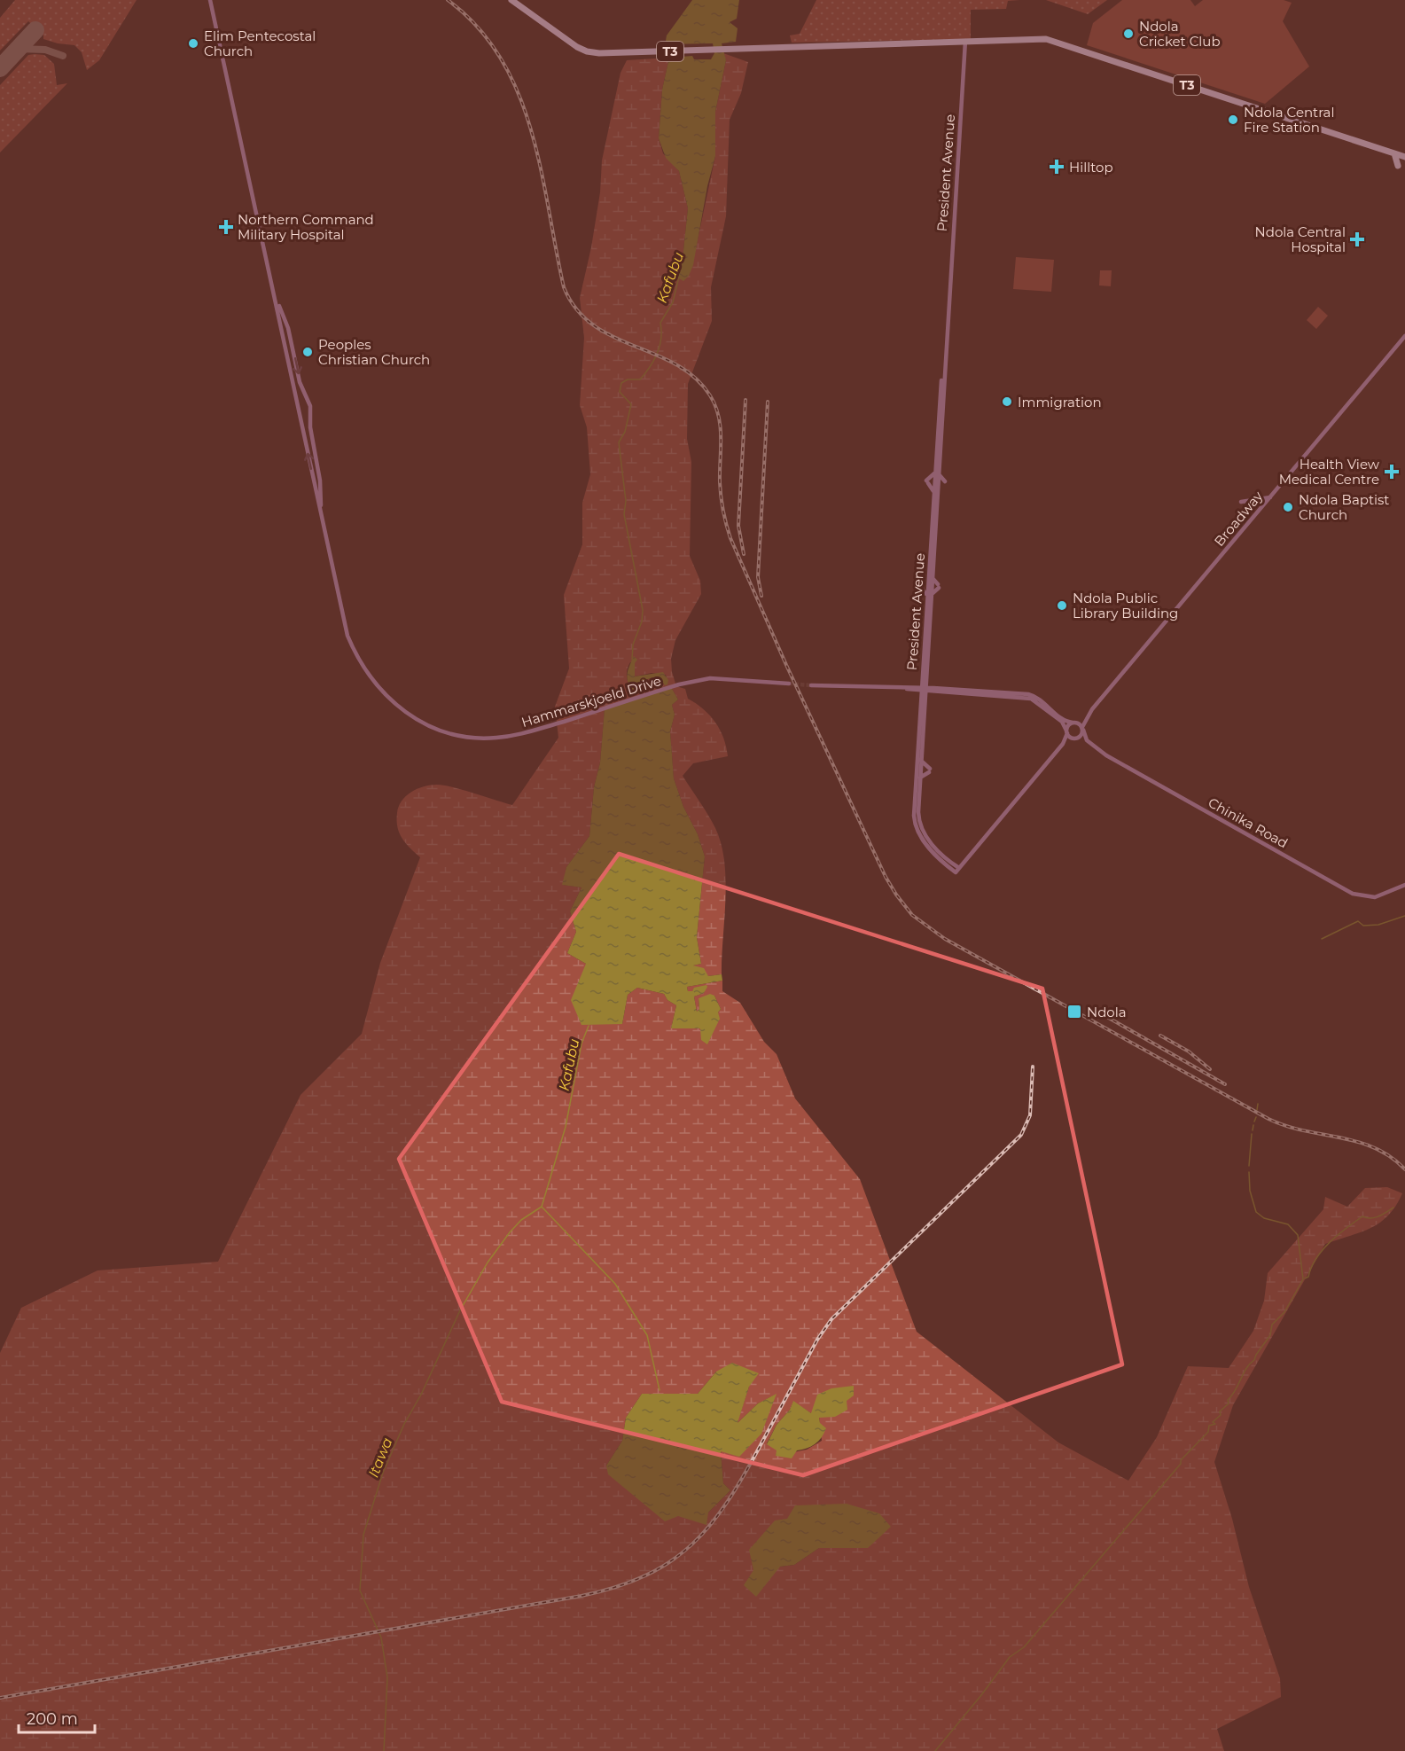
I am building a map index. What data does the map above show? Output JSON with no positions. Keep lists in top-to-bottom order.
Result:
{
  "streets": {
    "highway": ["T3"],
    "main road": [
      "President Avenue",
      "Broadway",
      "Hammarskjoeld Drive",
      "Chinika Road"
    ]
  },
  "crossings": [
    ["T3", "President Avenue"]
  ],
  "water": ["Kafubu", "Itawa"],
  "places": {
    "other": [
      "Ndola Cricket Club",
      "Elim Pentecostal Church",
      "Ndola Central Fire Station",
      "Peoples Christian Church",
      "Immigration",
      "Ndola Baptist Church",
      "Ndola Public Library Building"
    ],
    "health": [
      "Hilltop",
      "Northern Command Military Hospital",
      "Ndola Central Hospital",
      "Health View Medical Centre"
    ],
    "transit": ["Ndola"]
  },
  "scale_bar": "200 m"
}
